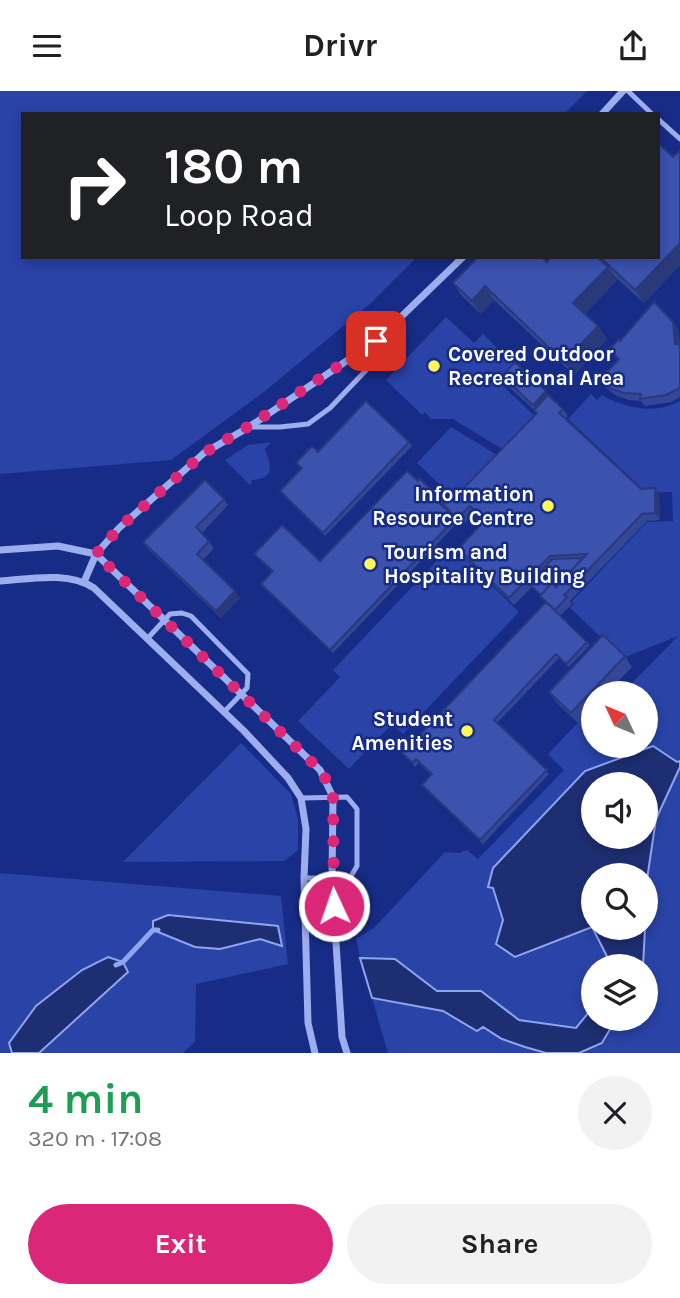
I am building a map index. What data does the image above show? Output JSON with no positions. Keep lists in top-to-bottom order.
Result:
{
  "places": [
    "Covered Outdoor Recreational Area",
    "Information Resource Centre",
    "Tourism and Hospitality Building",
    "Student Amenities"
  ],
  "north": "top left",
  "page": {
    "header": "Drivr",
    "turn": ["180 m", "Loop Road"],
    "heading": ["4 min", "320 m · 17:08"],
    "buttons": ["Exit", "Share"]
  }
}
